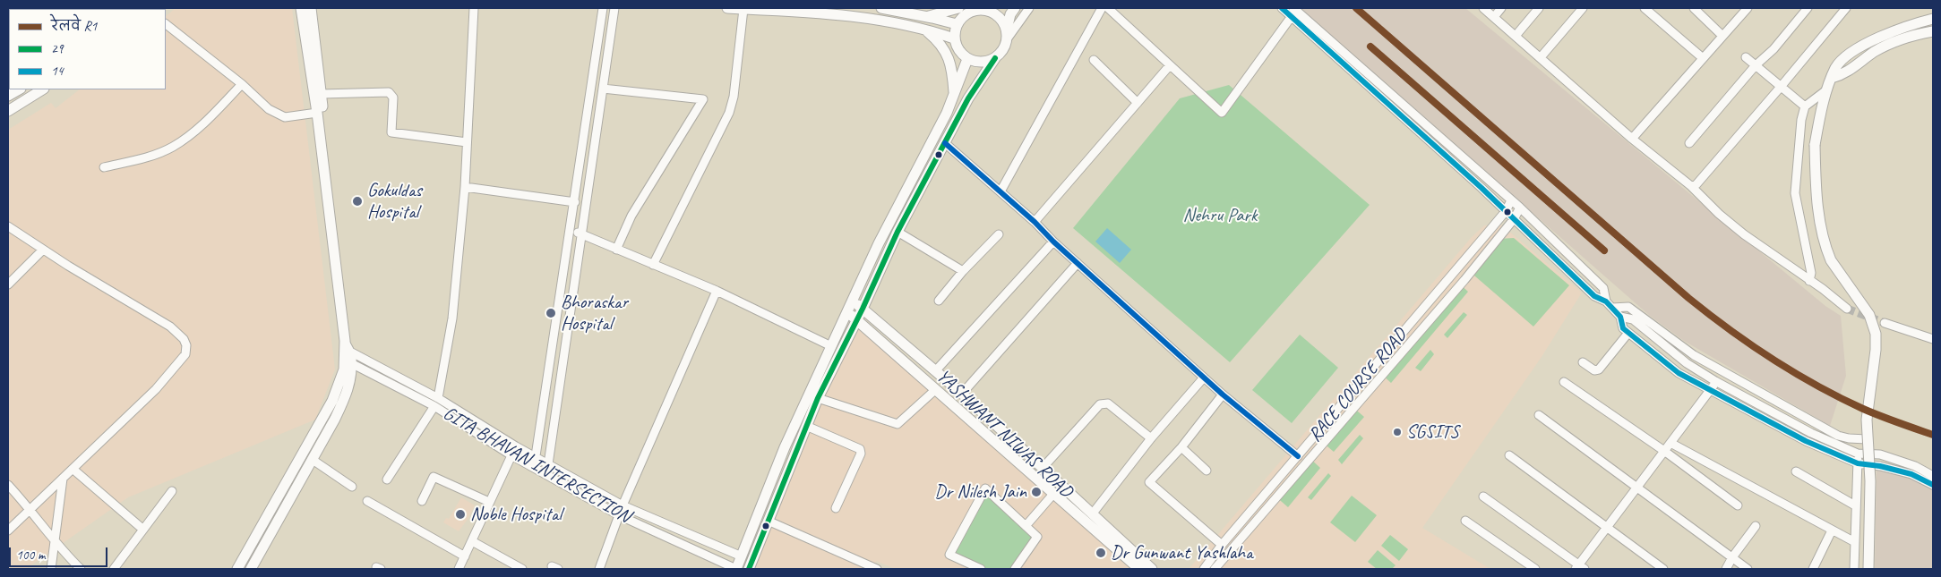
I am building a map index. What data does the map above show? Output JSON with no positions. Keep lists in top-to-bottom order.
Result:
{
  "streets": {
    "main road": ["YASHWANT NIWAS ROAD"],
    "street": ["RACE COURSE ROAD", "GITA BHAVAN INTERSECTION"]
  },
  "parks": ["Nehru Park"],
  "places": [
    "Gokuldas Hospital",
    "Bhoraskar Hospital",
    "SGSITS",
    "Dr Nilesh Jain",
    "Noble Hospital",
    "Dr Gunwant Yashlaha"
  ],
  "lines": ["rail line R1", "transit line 14", "transit line 29"],
  "legend": ["रेलवे R1", "29", "14"],
  "scale_bar": "100 m"
}
